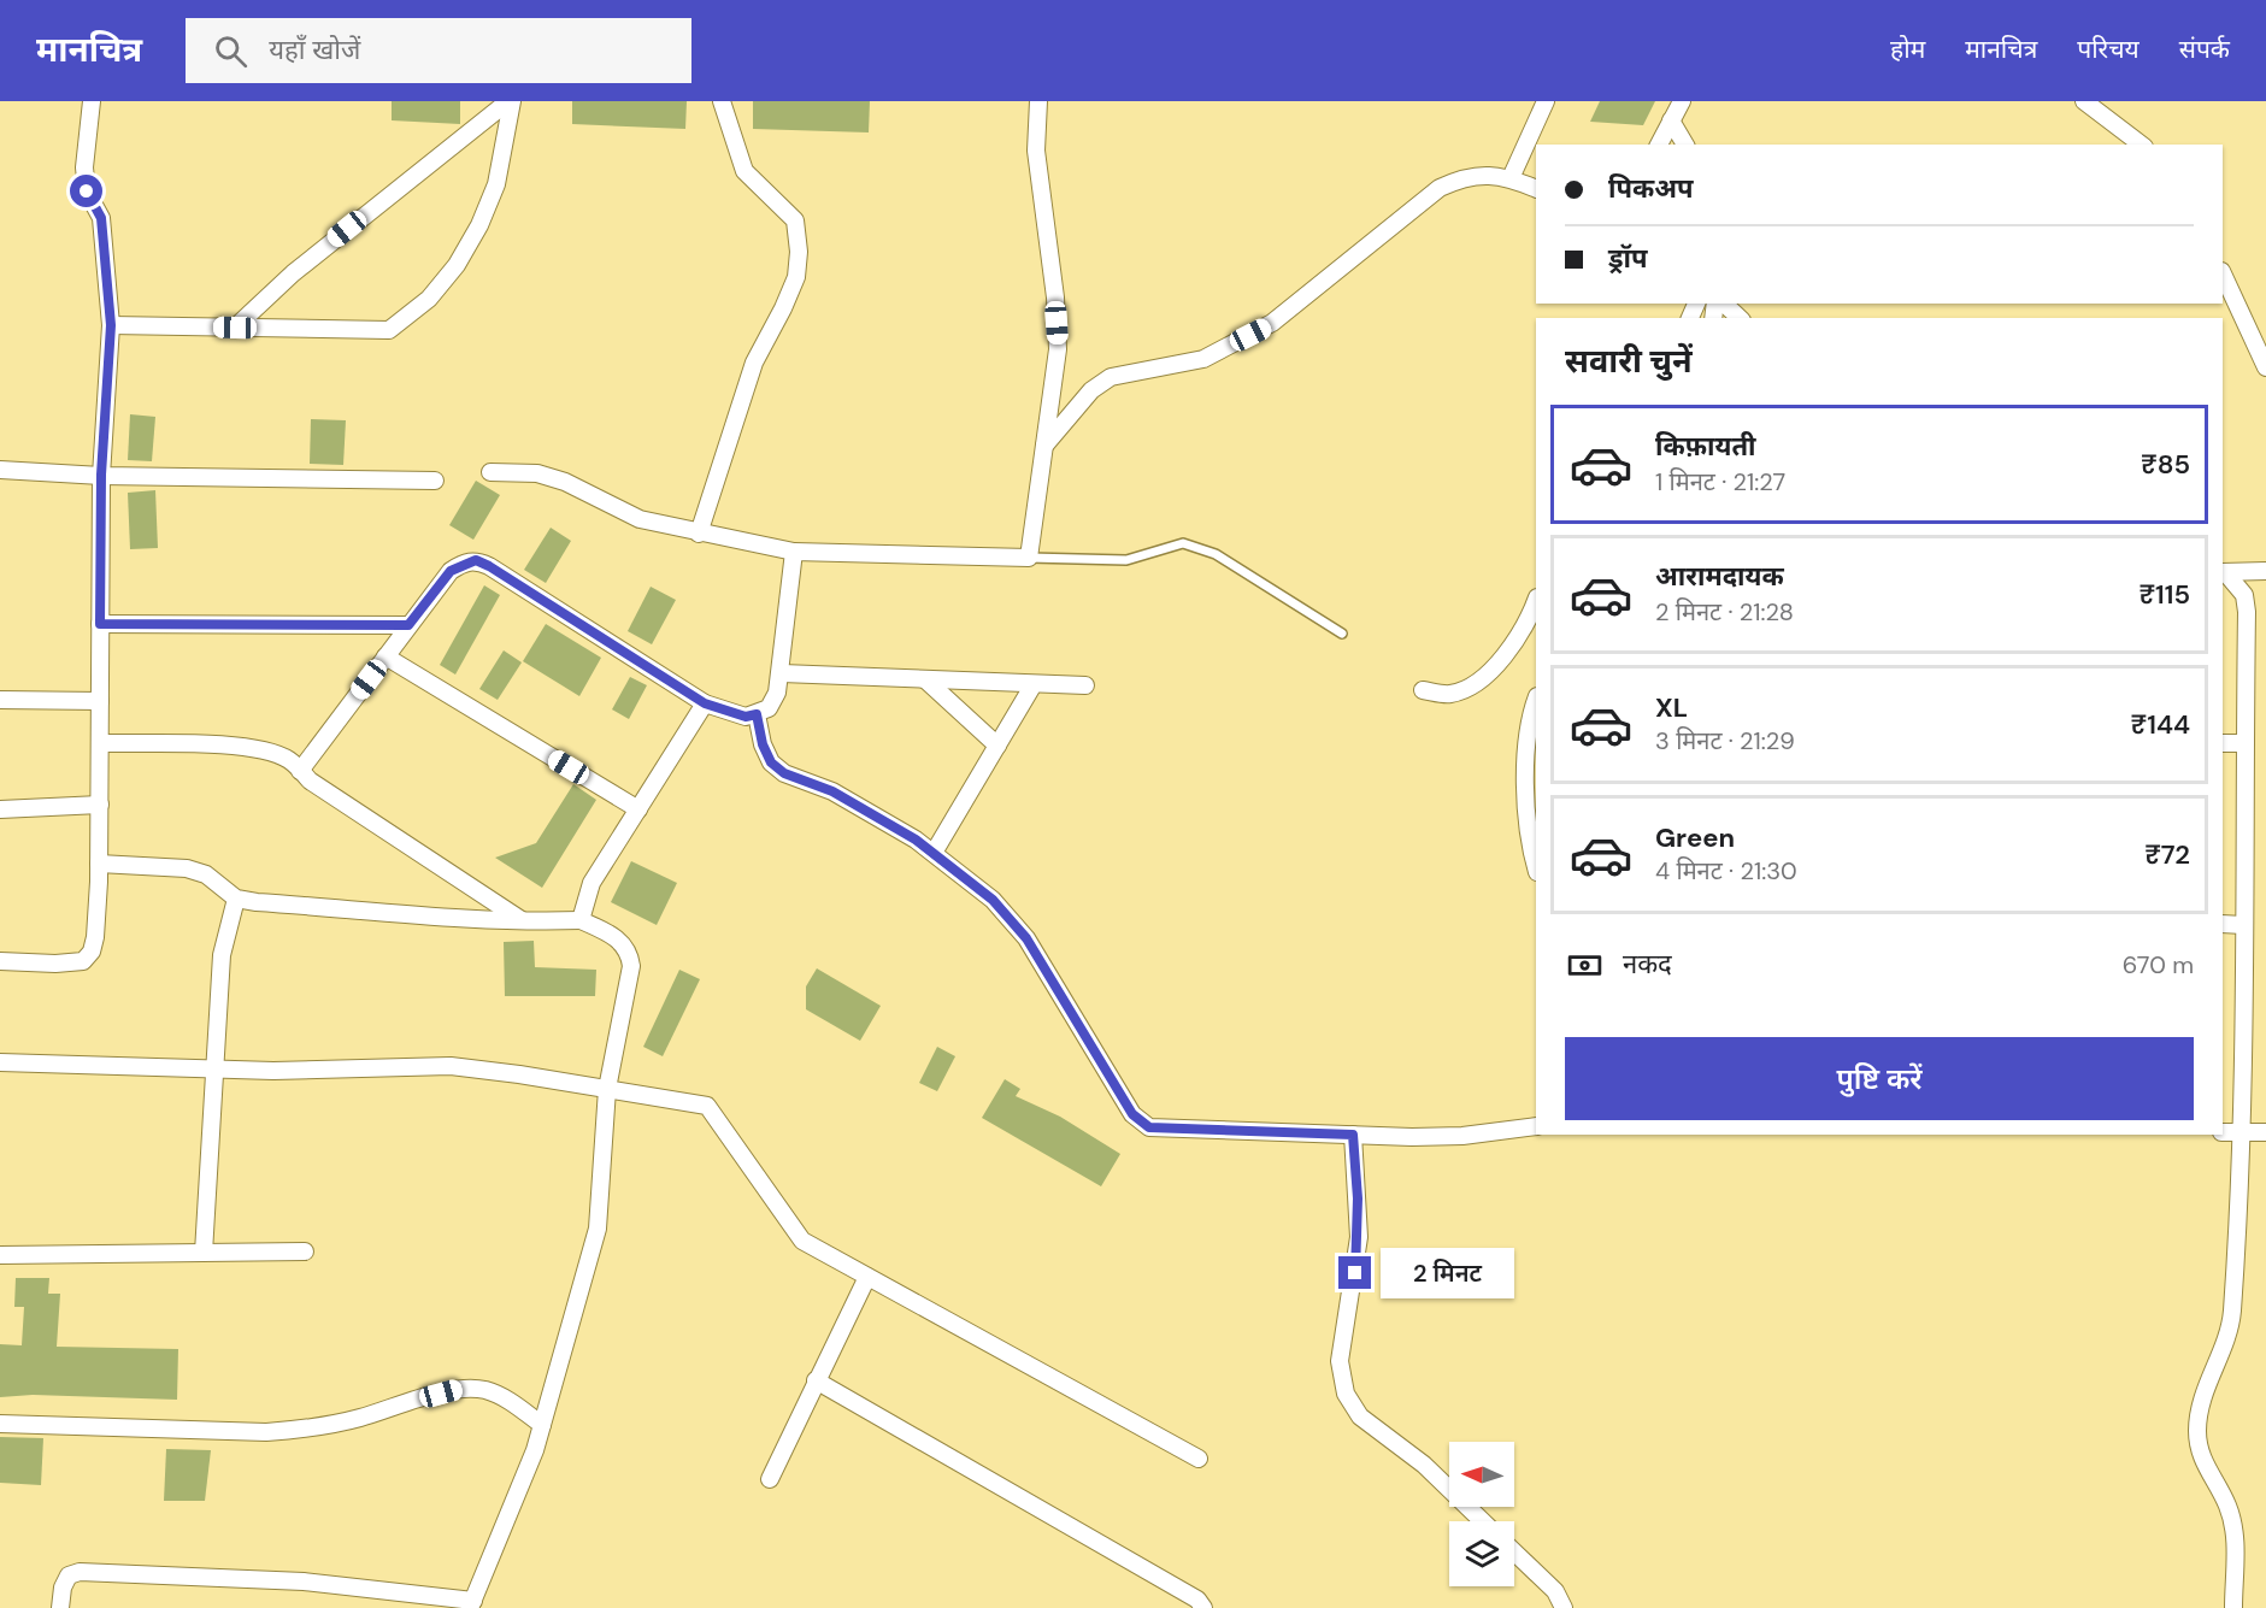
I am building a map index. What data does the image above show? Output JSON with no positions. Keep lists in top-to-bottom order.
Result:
{
  "north": "left",
  "page": {
    "header": "मानचित्र",
    "search": "यहाँ खोजें",
    "nav": [
      "होम",
      "मानचित्र",
      "परिचय",
      "संपर्क"
    ],
    "banner": ["पिकअप", "ड्रॉप"],
    "heading": "सवारी चुनें",
    "list": [
      {
        "name": "किफ़ायती",
        "note": "1 मिनट · 21:27",
        "value": "₹85"
      },
      {
        "name": "आरामदायक",
        "note": "2 मिनट · 21:28",
        "value": "₹115"
      },
      {
        "name": "XL",
        "note": "3 मिनट · 21:29",
        "value": "₹144"
      },
      {
        "name": "Green",
        "note": "4 मिनट · 21:30",
        "value": "₹72"
      }
    ],
    "pay": ["नकद", "670 m"],
    "buttons": "पुष्टि करें",
    "bubble": "2 मिनट"
  }
}
